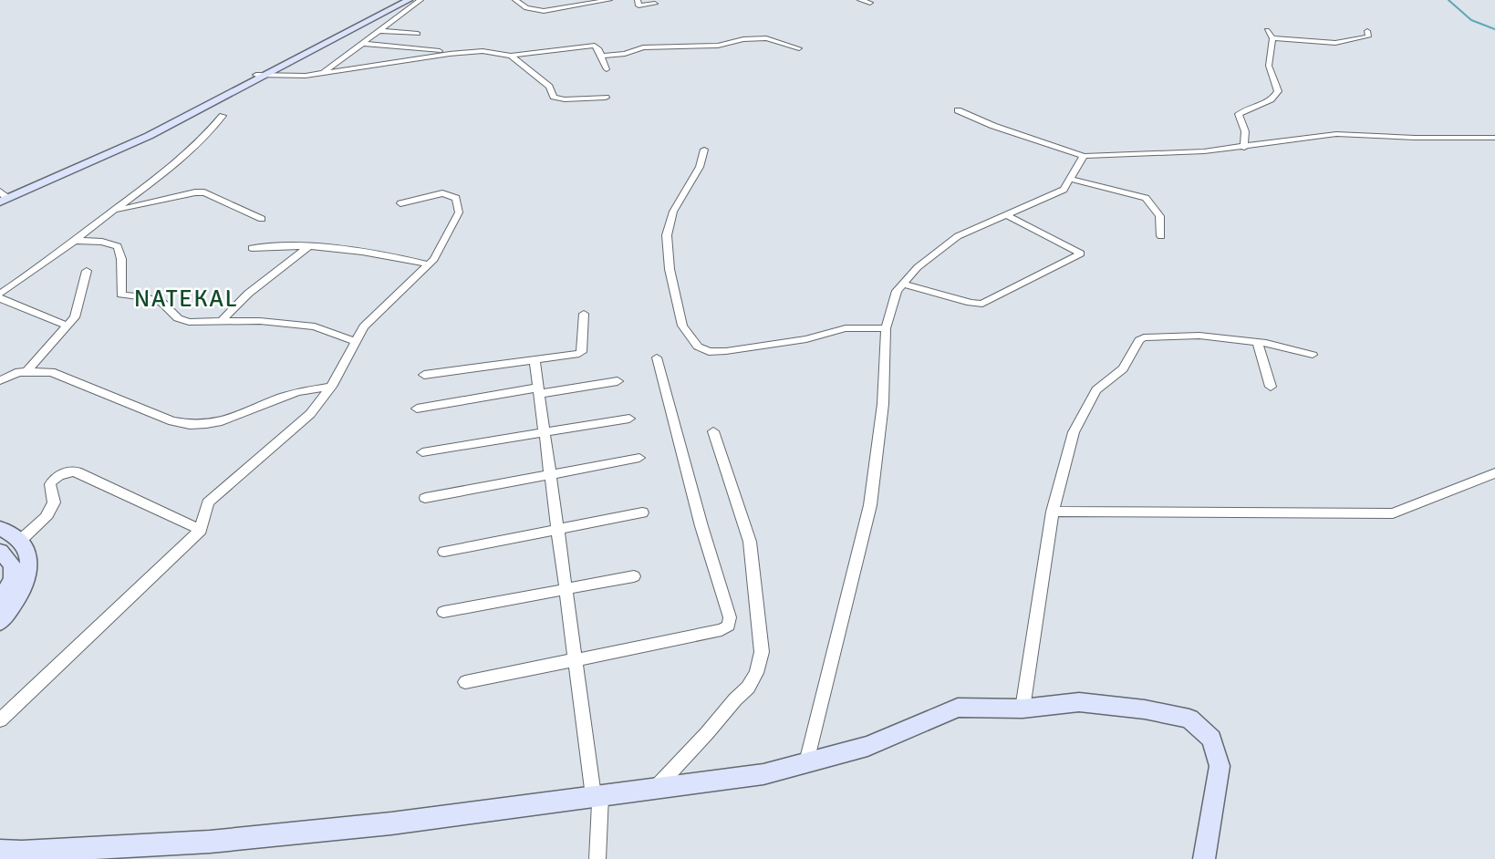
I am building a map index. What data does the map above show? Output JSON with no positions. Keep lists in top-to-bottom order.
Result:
{
  "districts": ["NATEKAL"]
}
